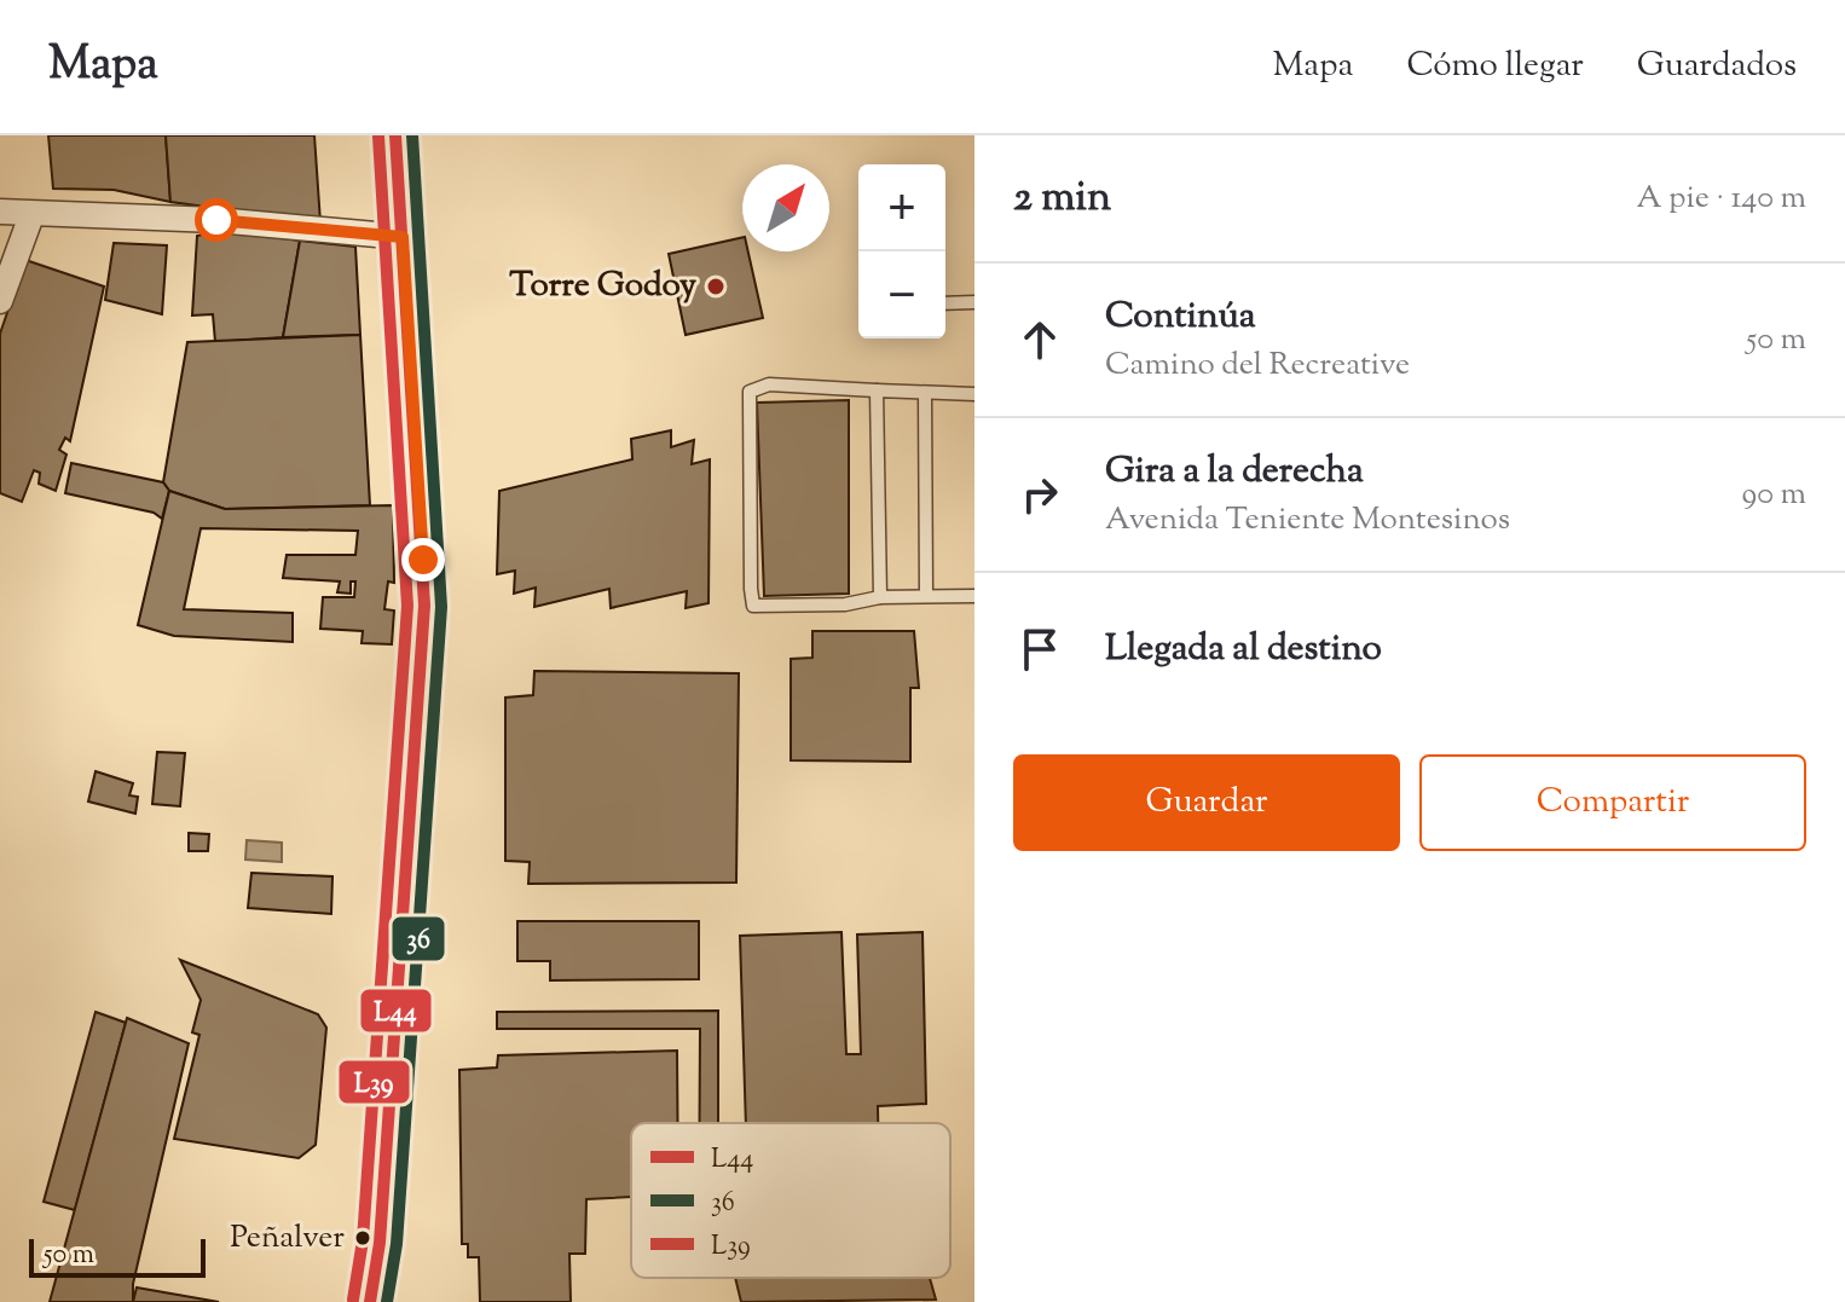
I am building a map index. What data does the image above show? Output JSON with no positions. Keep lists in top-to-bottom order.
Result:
{
  "places": ["Torre Godoy", "Peñalver"],
  "lines": ["transit line L44", "transit line 36", "transit line L39"],
  "legend": ["L44", "36", "L39"],
  "scale_bar": "50 m",
  "north": "top right",
  "page": {
    "header": "Mapa",
    "nav": ["Mapa", "Cómo llegar", "Guardados"],
    "heading": ["2 min", "A pie · 140 m"],
    "map_buttons": ["+", "−"],
    "list": [
      ["Continúa", "Camino del Recreative", "50 m"],
      ["Gira a la derecha", "Avenida Teniente Montesinos", "90 m"],
      "Llegada al destino"
    ],
    "buttons": ["Guardar", "Compartir"],
    "scale": "50 m"
  }
}
